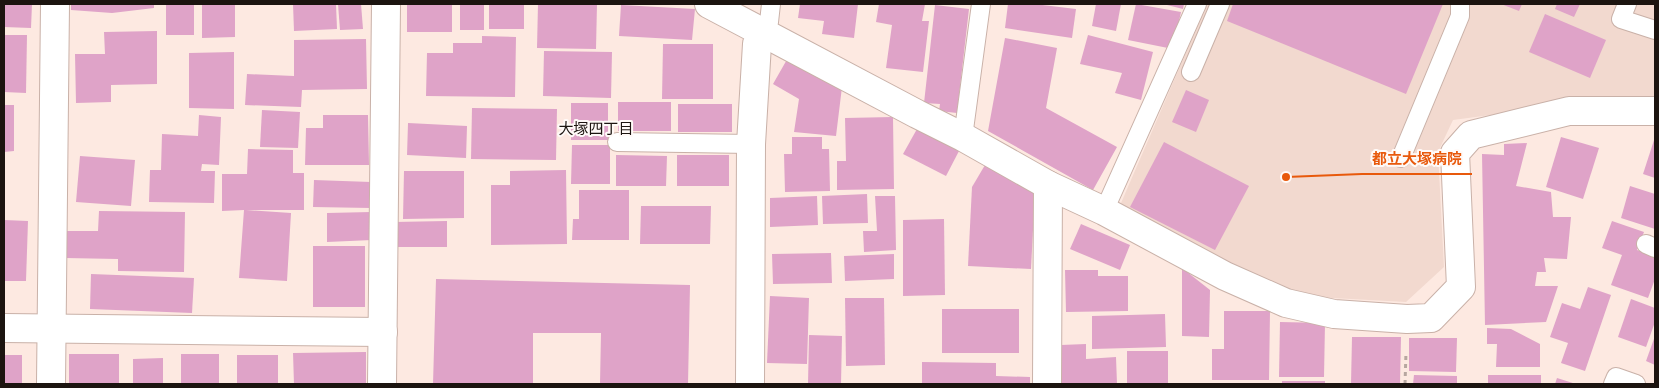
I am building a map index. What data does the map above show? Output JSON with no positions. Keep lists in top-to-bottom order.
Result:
{
  "districts": ["大塚四丁目"],
  "places": ["都立大塚病院"]
}
